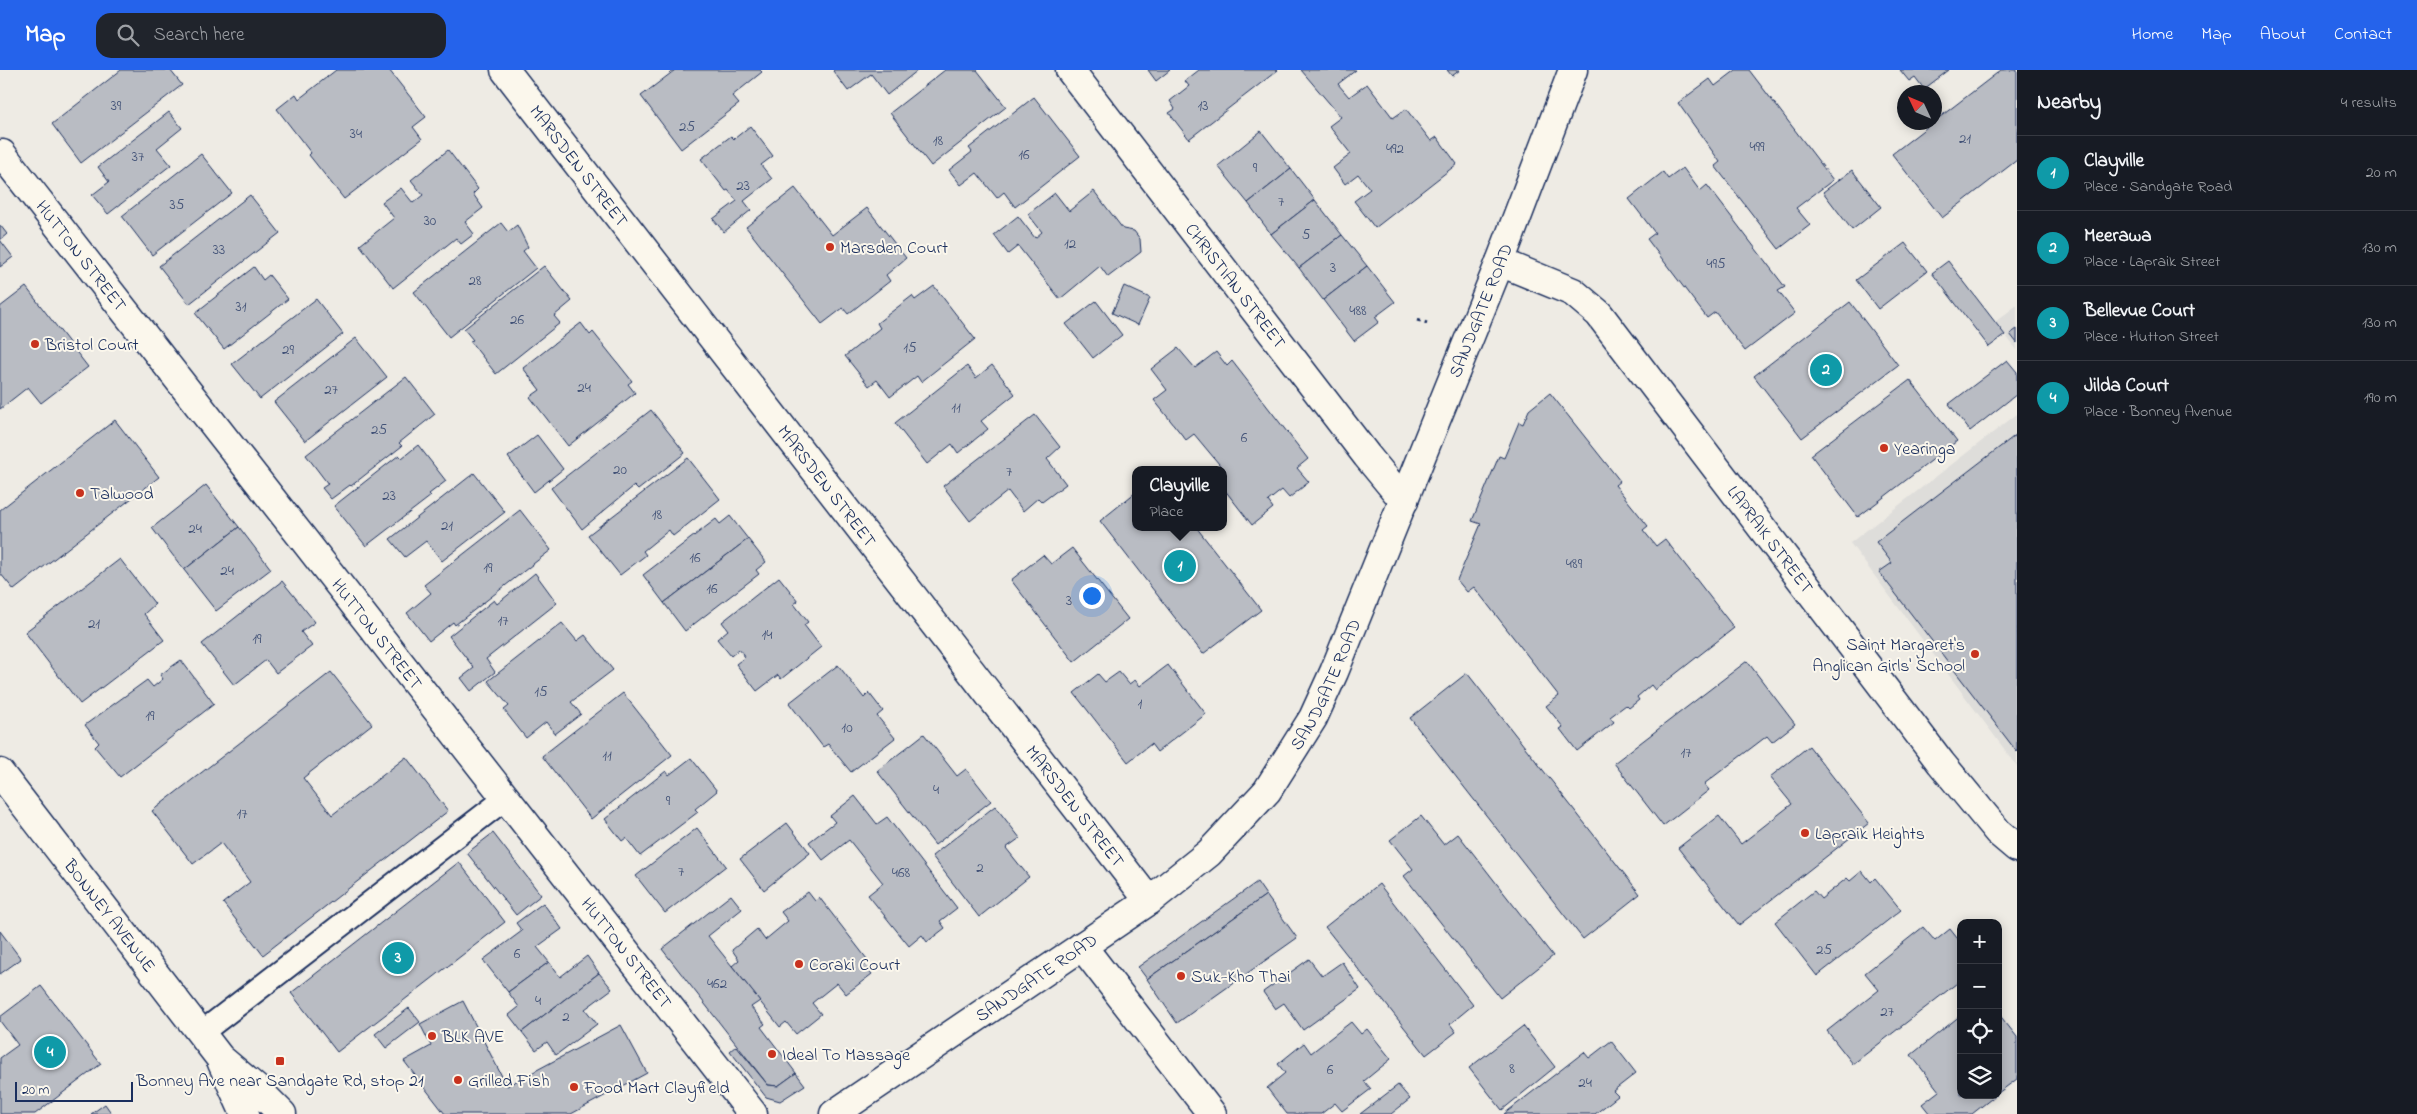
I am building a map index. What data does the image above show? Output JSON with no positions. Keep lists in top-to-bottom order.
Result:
{
  "streets": {
    "main road": [
      "MARSDEN STREET",
      "HUTTON STREET",
      "CHRISTIAN STREET",
      "SANDGATE ROAD",
      "LAPRAIK STREET",
      "BONNEY AVENUE"
    ]
  },
  "crossings": [
    ["MARSDEN STREET", "SANDGATE ROAD"],
    ["CHRISTIAN STREET", "SANDGATE ROAD"],
    ["SANDGATE ROAD", "LAPRAIK STREET"]
  ],
  "places": {
    "other": [
      "Marsden Court",
      "Bristol Court",
      "Yearinga",
      "Talwood",
      "Saint Margaret's Anglican Girls' School",
      "Lapraik Heights",
      "Coraki Court",
      "Suk-Kho Thai",
      "BLK AVE",
      "Ideal To Massage",
      "Grilled Fish",
      "Food Mart Clayfield"
    ],
    "transit": ["Bonney Ave near Sandgate Rd, stop 21"]
  },
  "house_numbers": [
    "39",
    "13",
    "25",
    "34",
    "21",
    "18",
    "499",
    "492",
    "16",
    "37",
    "9",
    "23",
    "7",
    "35",
    "30",
    "5",
    "12",
    "33",
    "495",
    "3",
    "28",
    "31",
    "488",
    "26",
    "15",
    "29",
    "24",
    "27",
    "11",
    "25",
    "6",
    "20",
    "7",
    "23",
    "18",
    "21",
    "24",
    "16",
    "489",
    "19",
    "24",
    "16",
    "3",
    "17",
    "21",
    "14",
    "19",
    "15",
    "1",
    "19",
    "10",
    "17",
    "11",
    "4",
    "9",
    "17",
    "2",
    "7",
    "468",
    "25",
    "6",
    "462",
    "4",
    "27",
    "2",
    "8",
    "6",
    "24"
  ],
  "scale_bar": "20 m",
  "north": "top left",
  "page": {
    "header": "Map",
    "search": "Search here",
    "nav": [
      "Home",
      "Map",
      "About",
      "Contact"
    ],
    "heading": ["Nearby", "4 results"],
    "list": [
      {
        "mark": "1",
        "name": "Clayville",
        "note": "Place · Sandgate Road",
        "value": "20 m"
      },
      {
        "mark": "2",
        "name": "Meerawa",
        "note": "Place · Lapraik Street",
        "value": "130 m"
      },
      {
        "mark": "3",
        "name": "Bellevue Court",
        "note": "Place · Hutton Street",
        "value": "130 m"
      },
      {
        "mark": "4",
        "name": "Jilda Court",
        "note": "Place · Bonney Avenue",
        "value": "190 m"
      }
    ],
    "pins": [
      "2",
      "1",
      "3",
      "4"
    ],
    "popup": ["Clayville", "Place"],
    "map_buttons": ["+", "−"],
    "scale": "20 m"
  }
}
